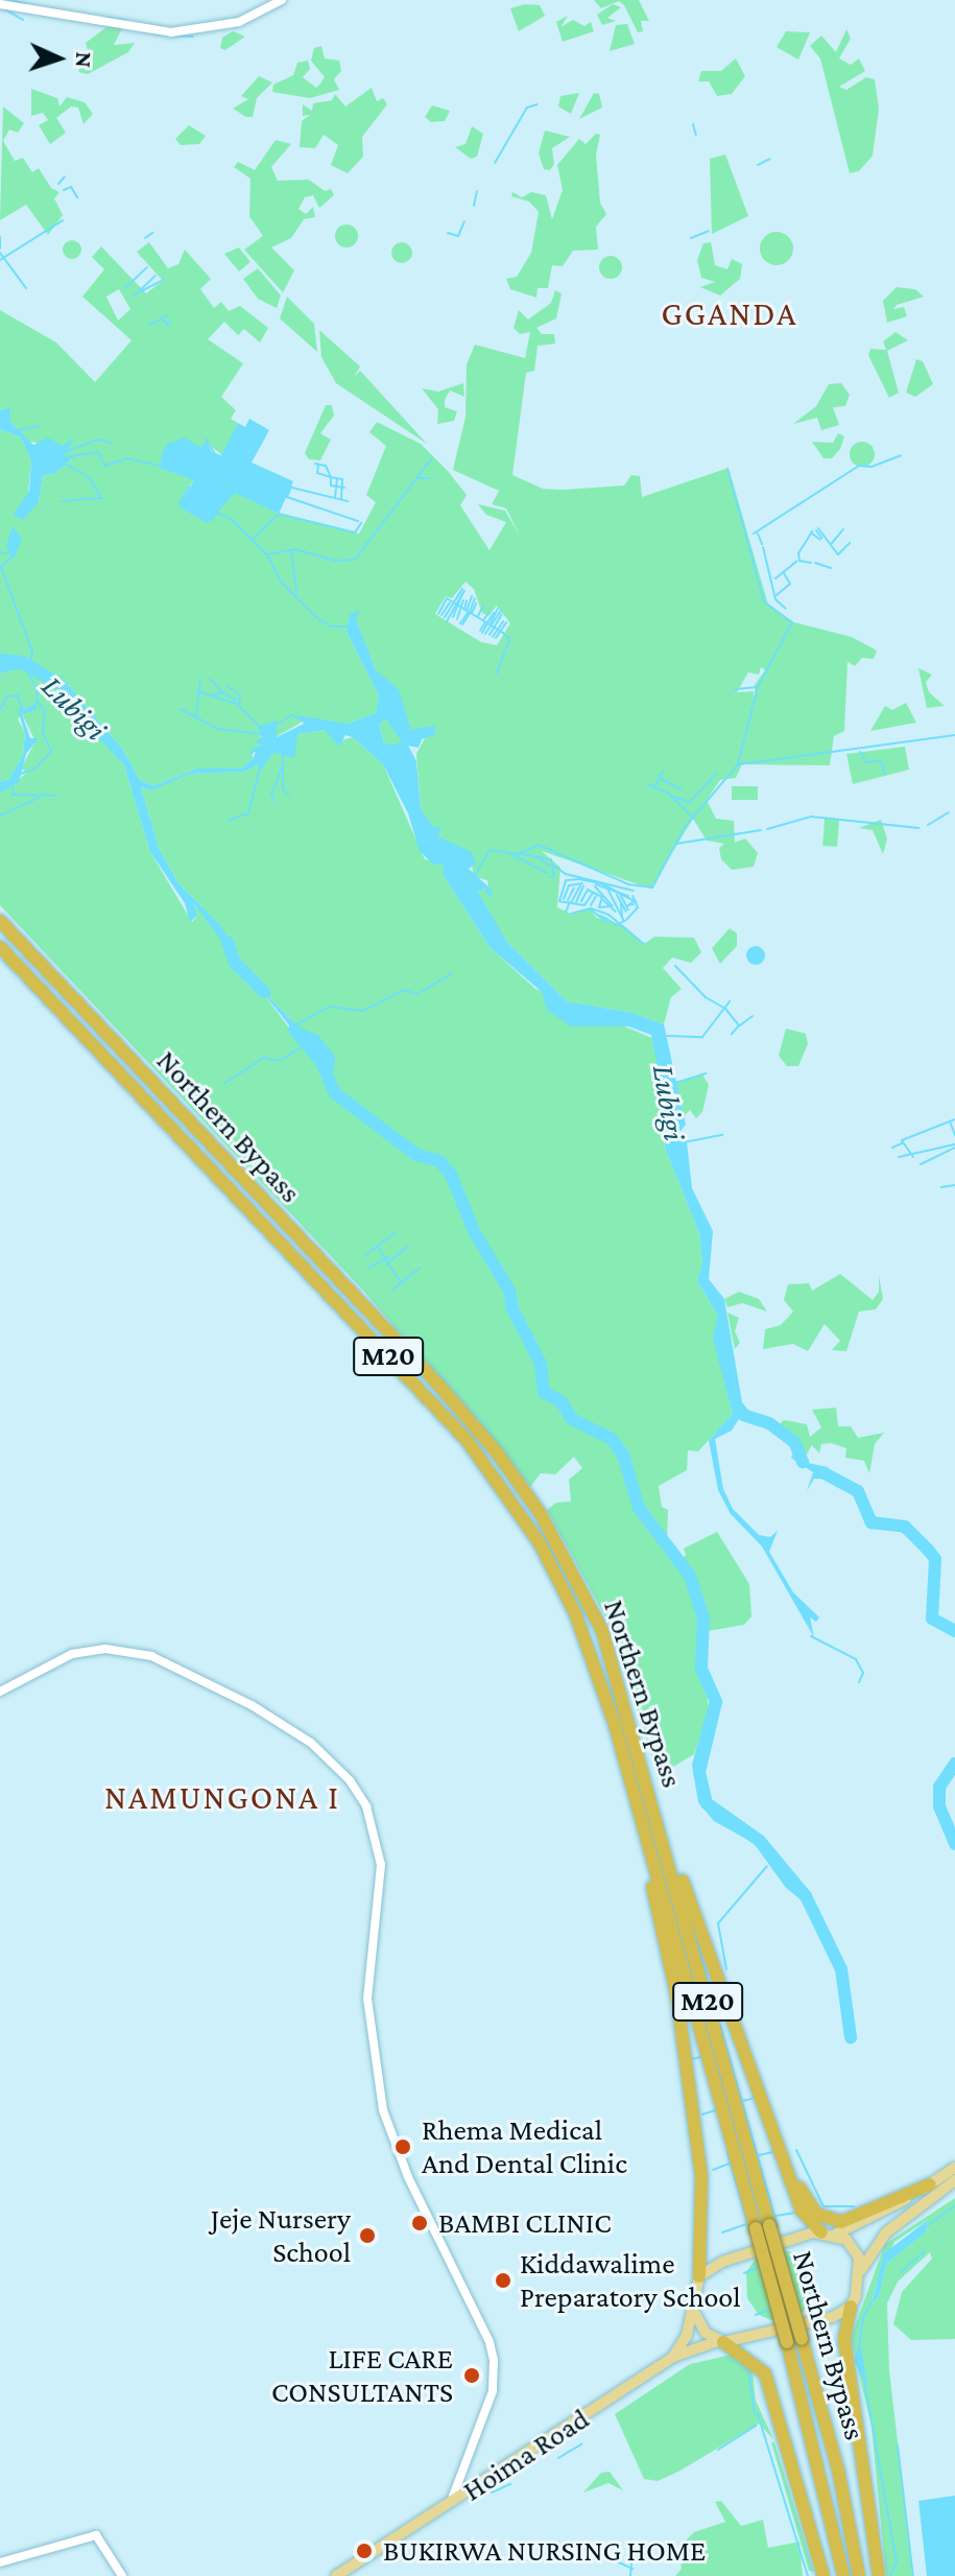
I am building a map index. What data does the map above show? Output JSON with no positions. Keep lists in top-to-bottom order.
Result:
{
  "streets": {
    "highway": ["Northern Bypass", "M20"],
    "main road": ["Hoima Road"]
  },
  "districts": ["GGANDA", "NAMUNGONA I"],
  "water": ["Lubigi"],
  "places": [
    "Rhema Medical And Dental Clinic",
    "BAMBI CLINIC",
    "Jeje Nursery School",
    "Kiddawalime Preparatory School",
    "LIFE CARE CONSULTANTS",
    "BUKIRWA NURSING HOME"
  ],
  "north": "right"
}
